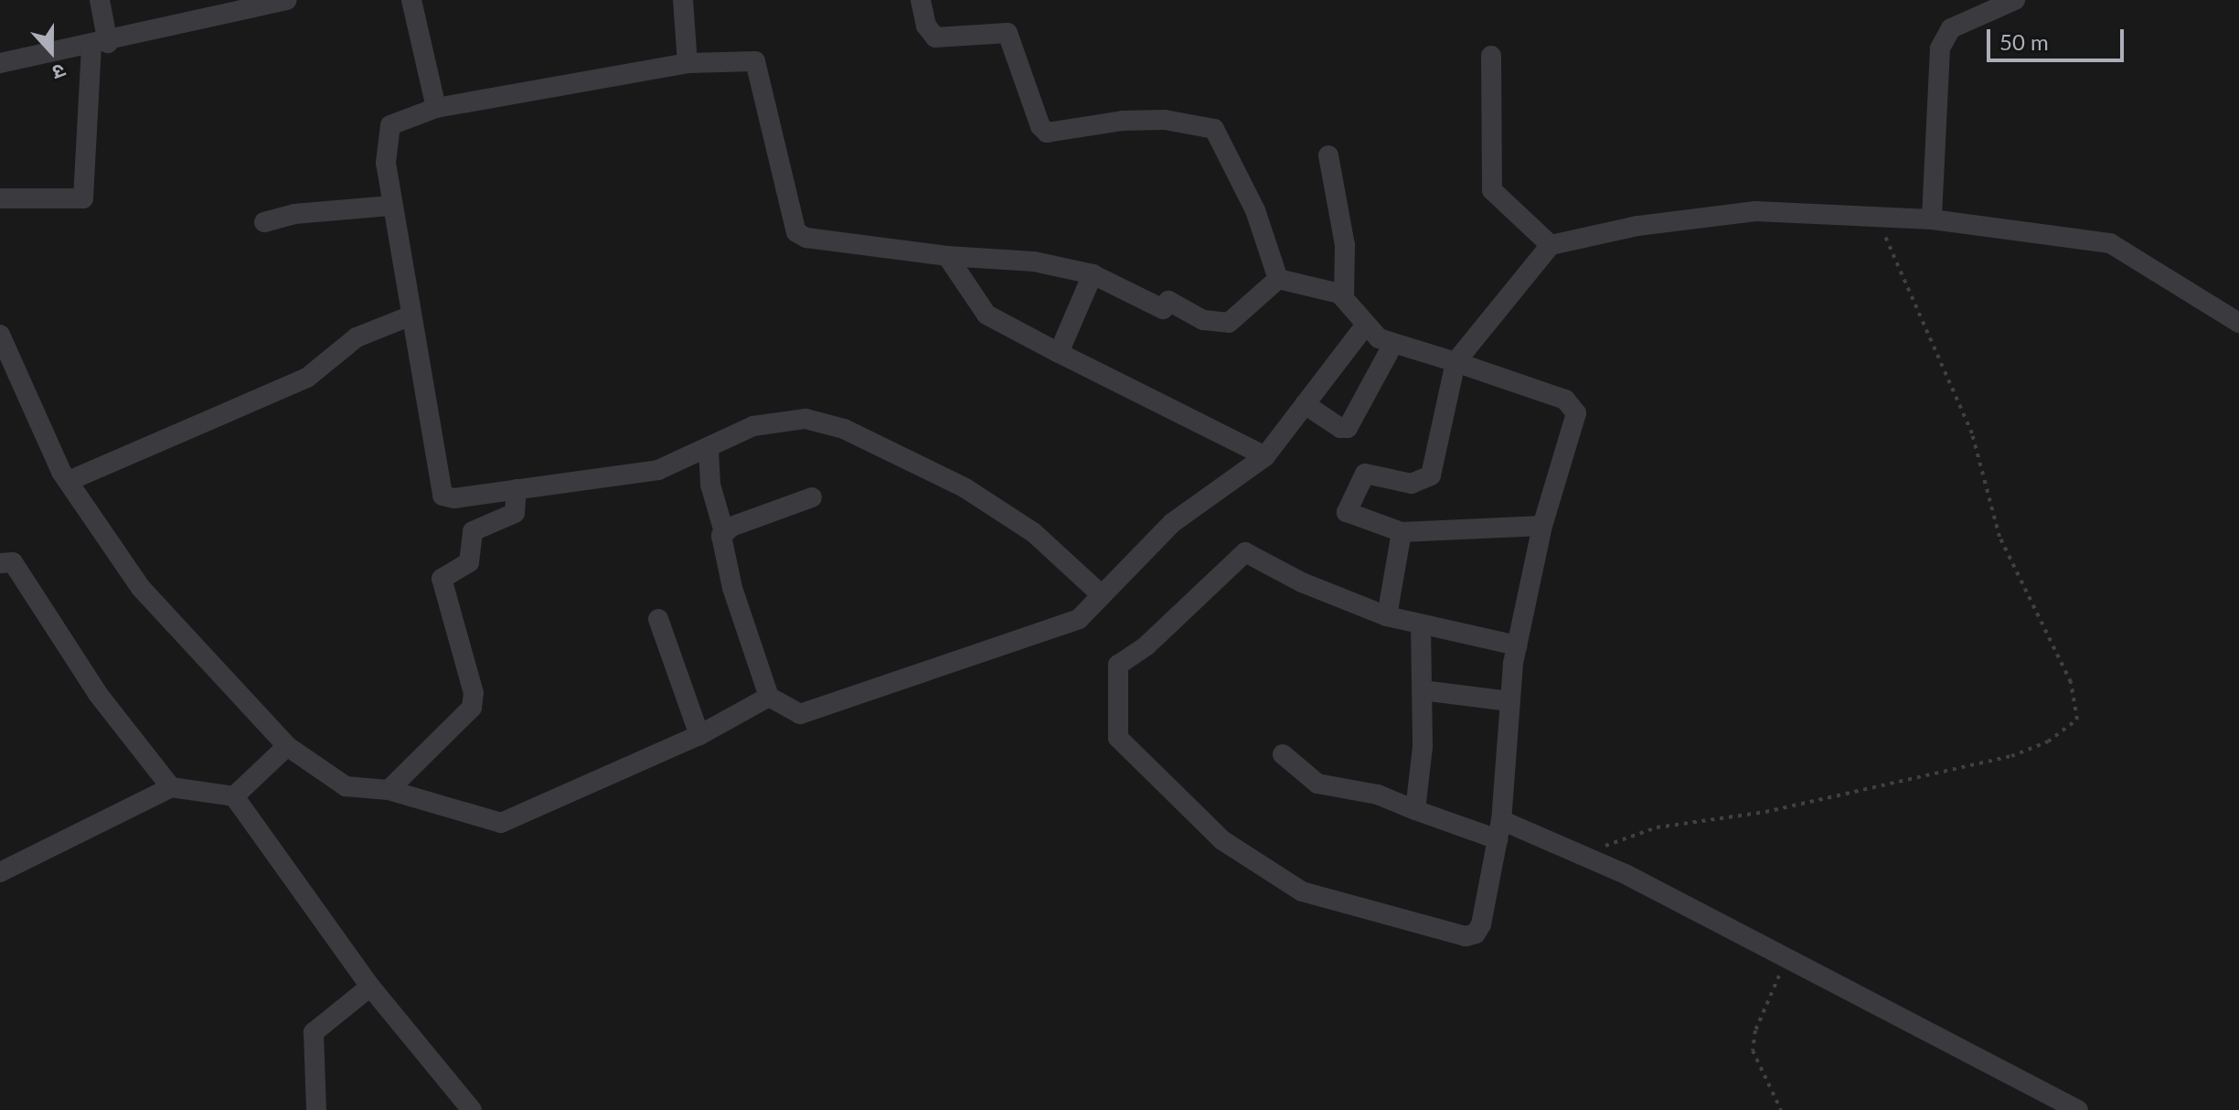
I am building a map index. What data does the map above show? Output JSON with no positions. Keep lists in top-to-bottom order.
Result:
{
  "scale_bar": "50 m",
  "north": "bottom"
}
